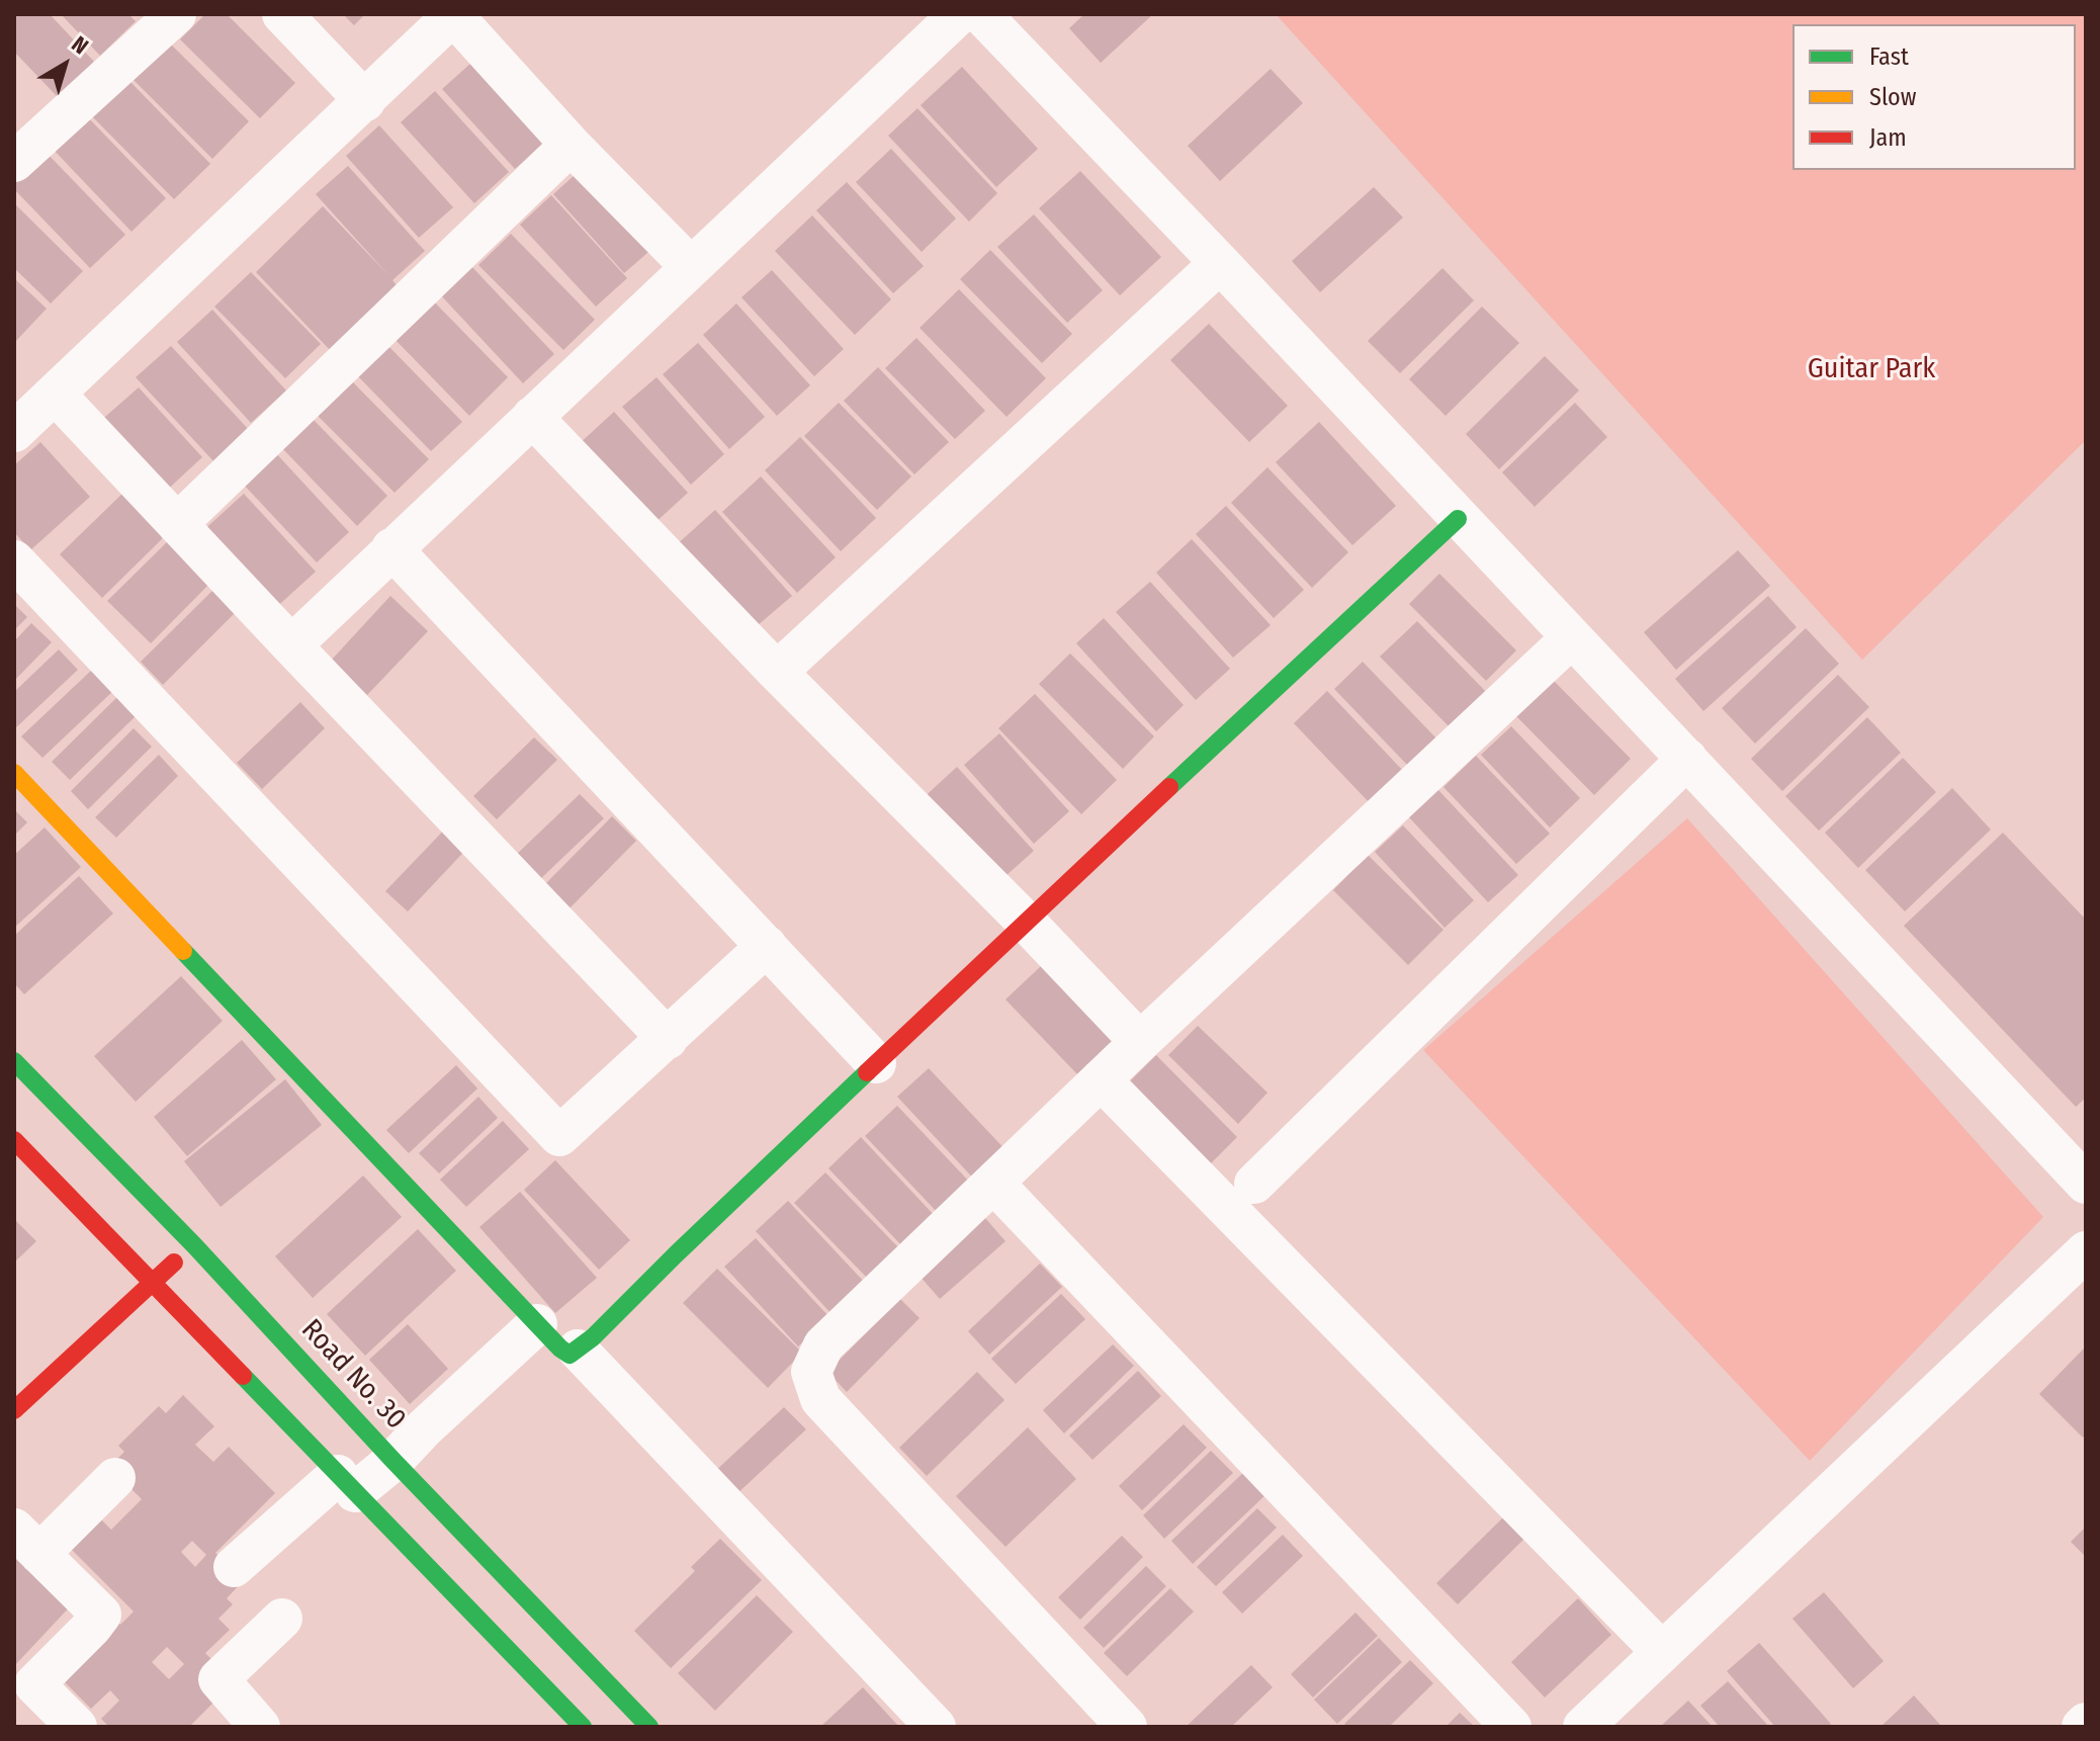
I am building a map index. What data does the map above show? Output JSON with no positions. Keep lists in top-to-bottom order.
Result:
{
  "streets": {
    "street": ["Road No. 30"]
  },
  "parks": ["Guitar Park"],
  "legend": ["Fast", "Slow", "Jam"],
  "north": "top right"
}
